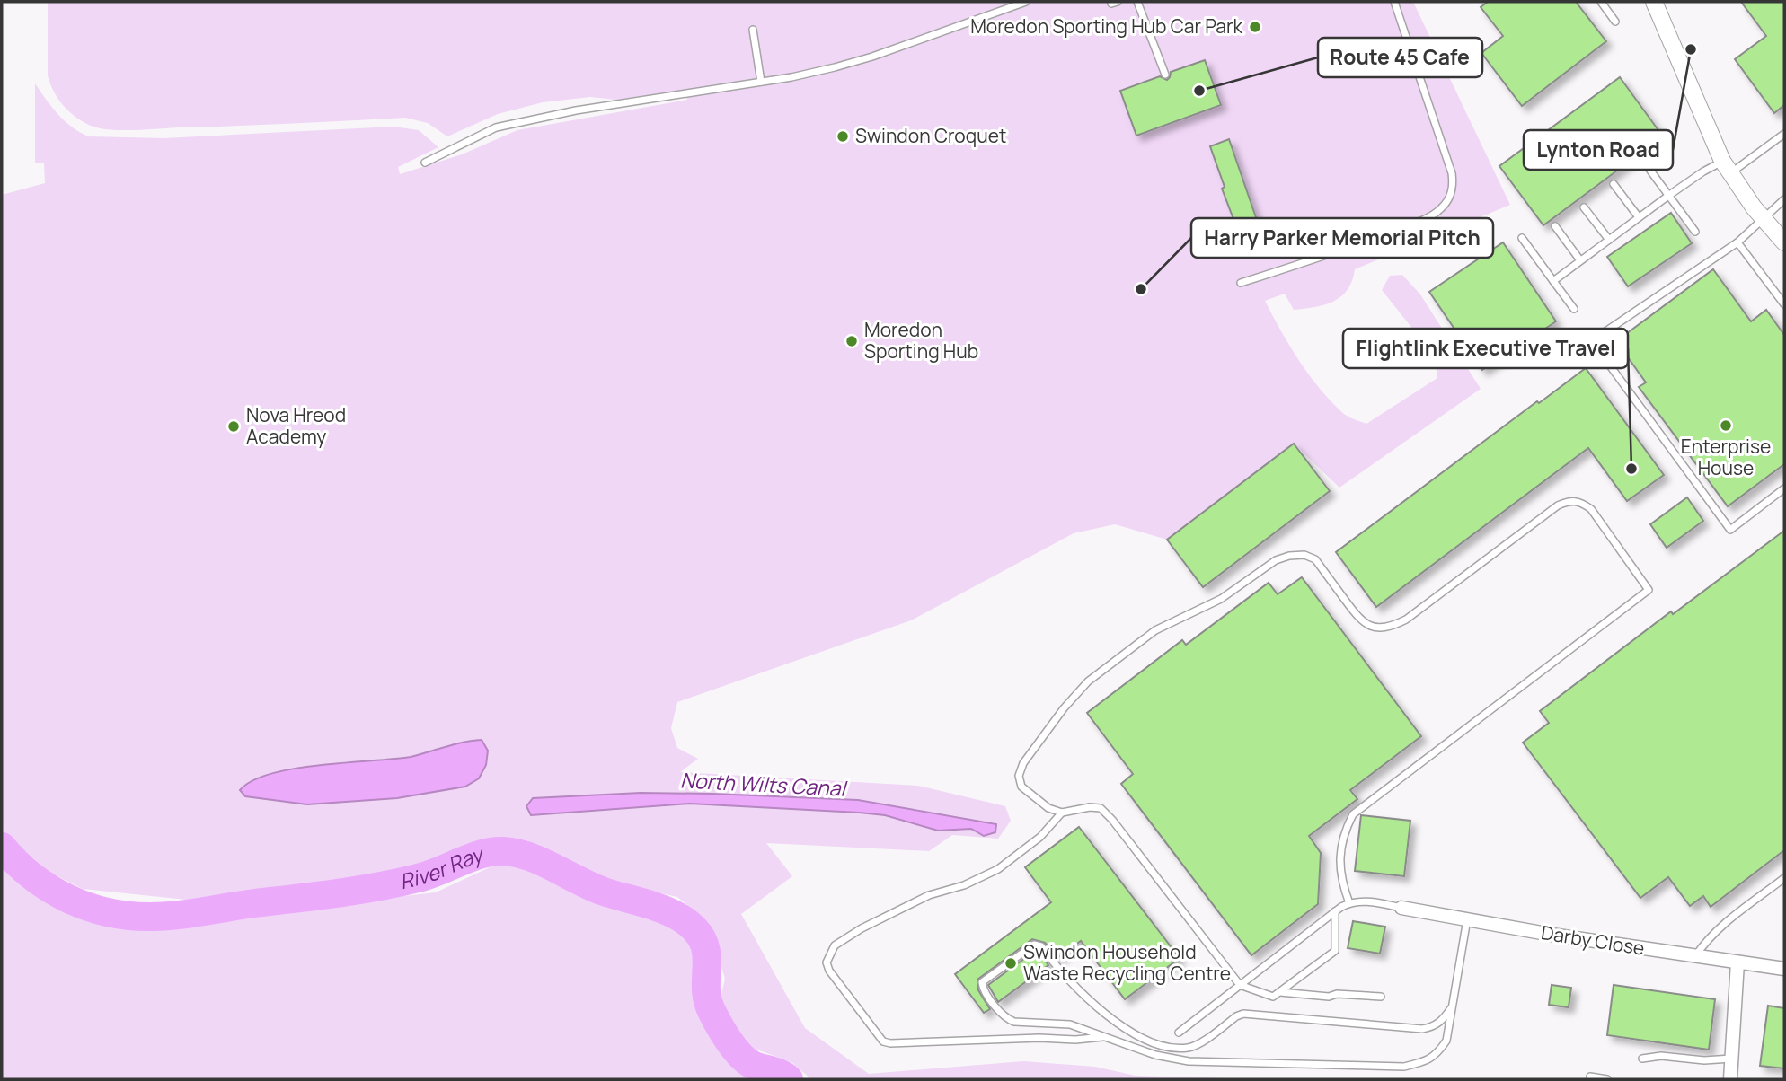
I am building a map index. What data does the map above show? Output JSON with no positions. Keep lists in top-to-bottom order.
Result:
{
  "streets": {
    "street": ["Darby Close"]
  },
  "water": ["North Wilts Canal", "River Ray"],
  "places": [
    "Moredon Sporting Hub Car Park",
    "Lynton Road",
    "Route 45 Cafe",
    "Swindon Croquet",
    "Harry Parker Memorial Pitch",
    "Moredon Sporting Hub",
    "Enterprise House",
    "Nova Hreod Academy",
    "Flightlink Executive Travel",
    "Swindon Household Waste Recycling Centre"
  ]
}
